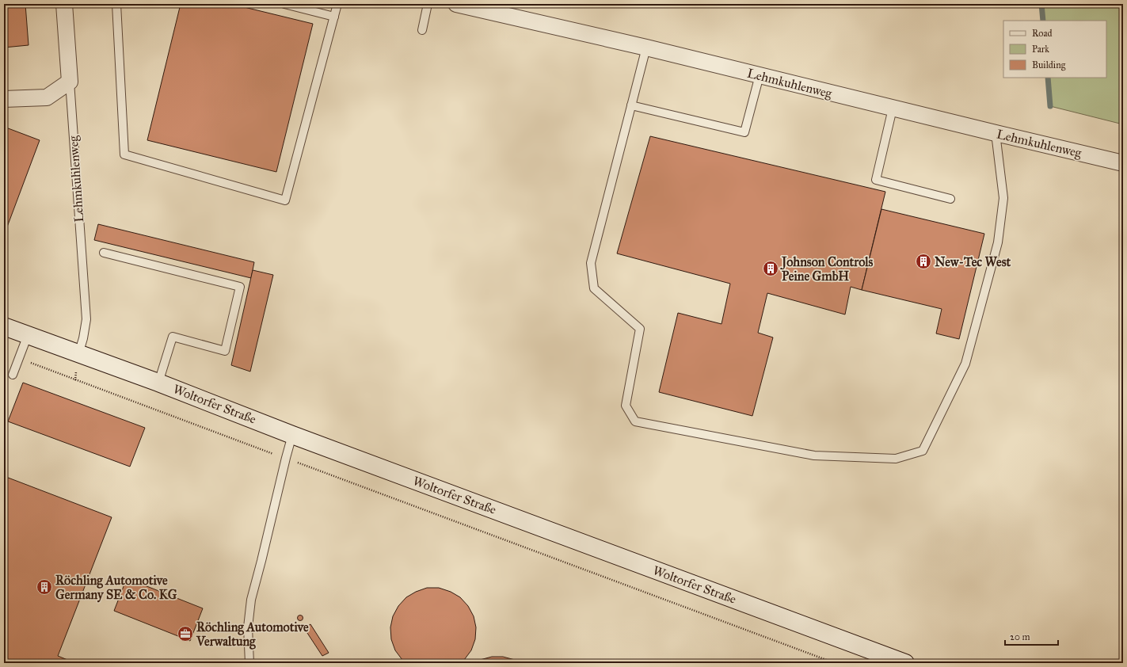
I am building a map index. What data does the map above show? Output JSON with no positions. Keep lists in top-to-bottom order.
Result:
{
  "streets": {
    "main road": ["Woltorfer Straße"],
    "street": ["Lehmkuhlenweg"]
  },
  "crossings": [
    ["Lehmkuhlenweg", "Woltorfer Straße"]
  ],
  "places": {
    "building": ["New-Tec West", "Johnson Controls Peine GmbH", "Röchling Automotive Germany SE & Co. KG"],
    "office": ["Röchling Automotive Verwaltung"]
  },
  "legend": ["Road", "Park", "Building"],
  "scale_bar": "20 m"
}
